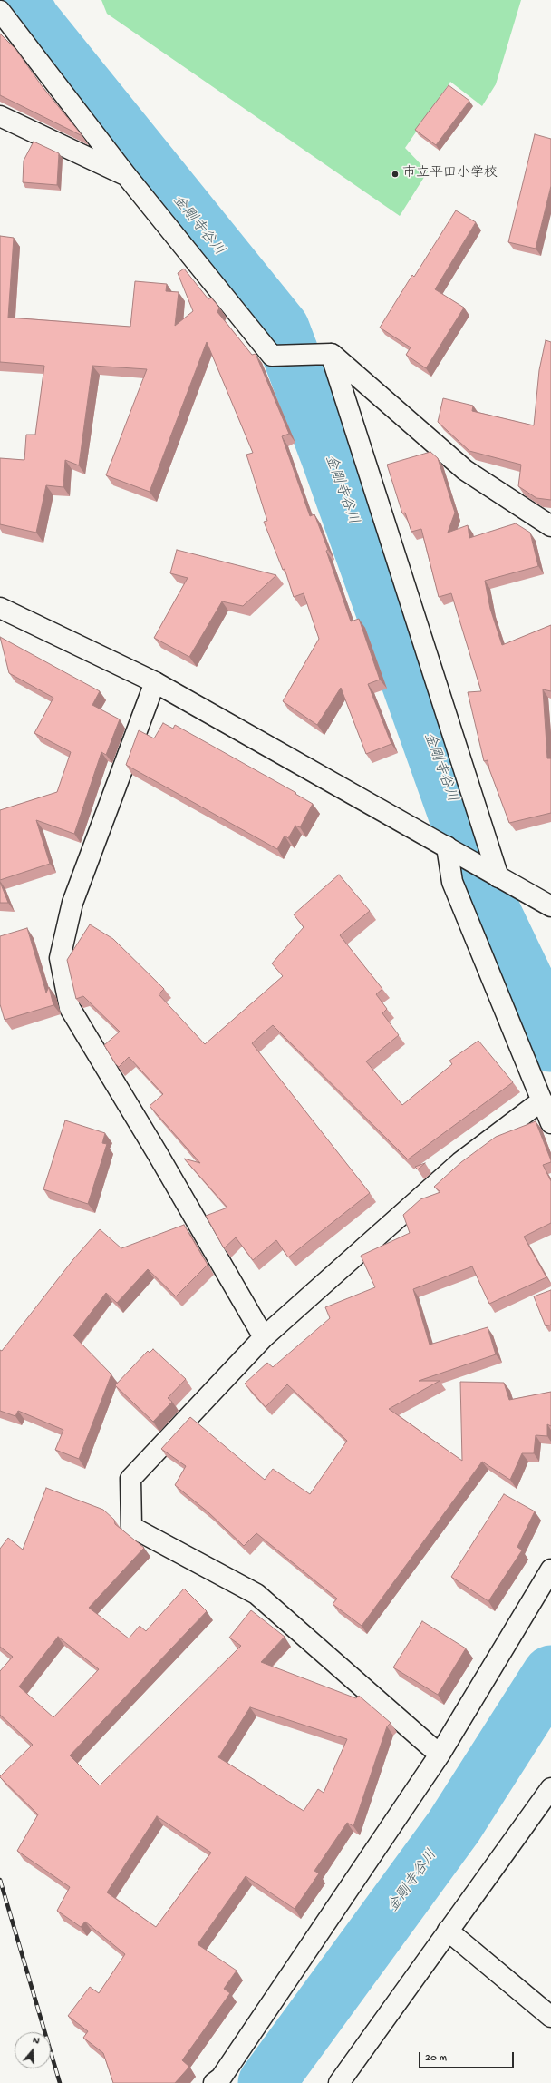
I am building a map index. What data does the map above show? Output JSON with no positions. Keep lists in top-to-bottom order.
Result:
{
  "water": ["金剛寺谷川"],
  "places": ["市立平田小学校"],
  "scale_bar": "20 m",
  "north": "top"
}
